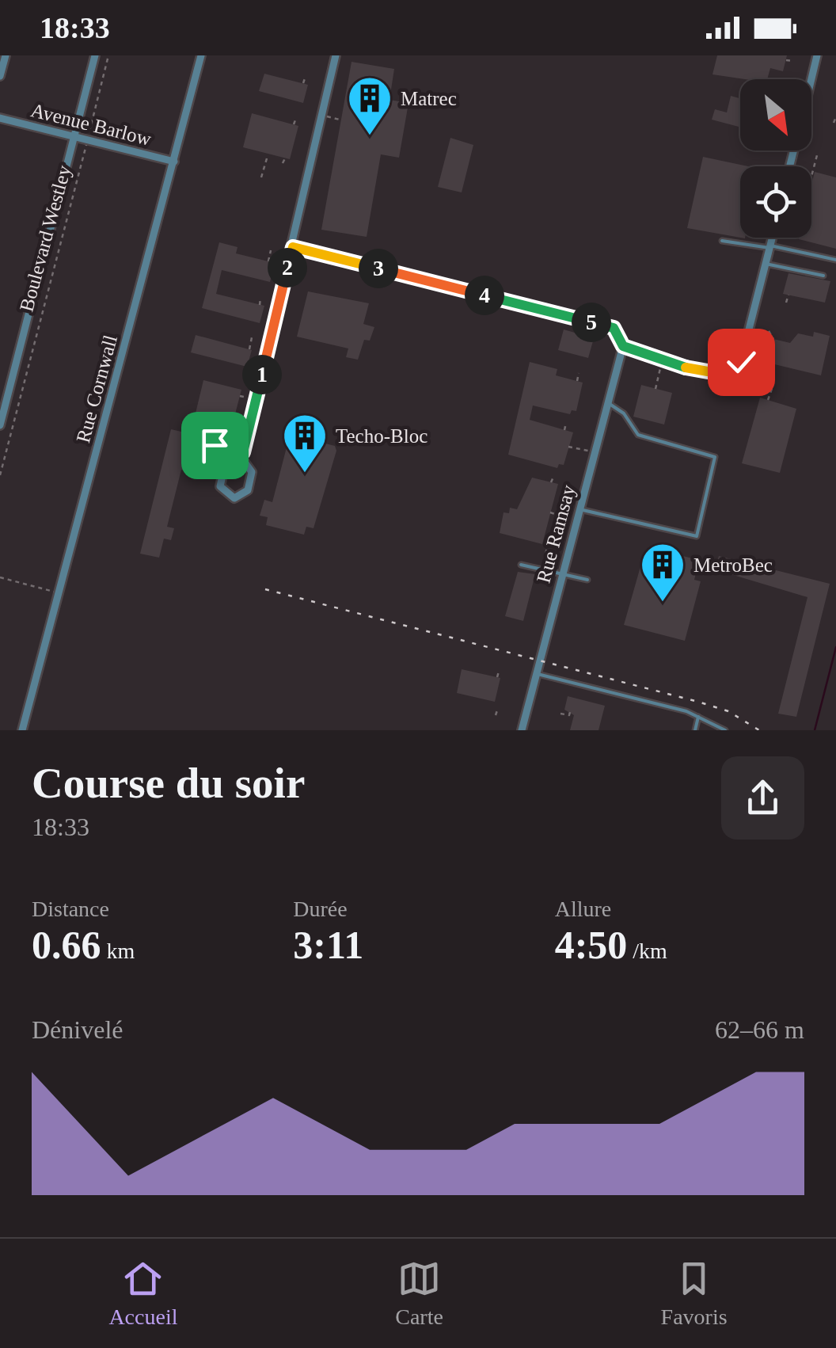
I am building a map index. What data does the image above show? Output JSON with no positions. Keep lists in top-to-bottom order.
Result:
{
  "streets": {
    "street": [
      "Avenue Barlow",
      "Boulevard Westley",
      "Rue Cornwall",
      "Rue Ramsay"
    ]
  },
  "crossings": [
    ["Avenue Barlow", "Boulevard Westley"],
    ["Avenue Barlow", "Rue Cornwall"]
  ],
  "places": {
    "building": ["Matrec", "Techo-Bloc", "MetroBec"]
  },
  "north": "bottom right",
  "page": {
    "status": "18:33",
    "pins": [
      "2",
      "3",
      "4",
      "5",
      "1"
    ],
    "heading": ["Course du soir", "18:33"],
    "stats": [
      ["Distance", "0.66 km"],
      ["Durée", "3:11"],
      ["Allure", "4:50 /km"]
    ],
    "chart": ["Dénivelé", "62–66 m"],
    "tabs": ["Accueil", "Carte", "Favoris"]
  }
}
